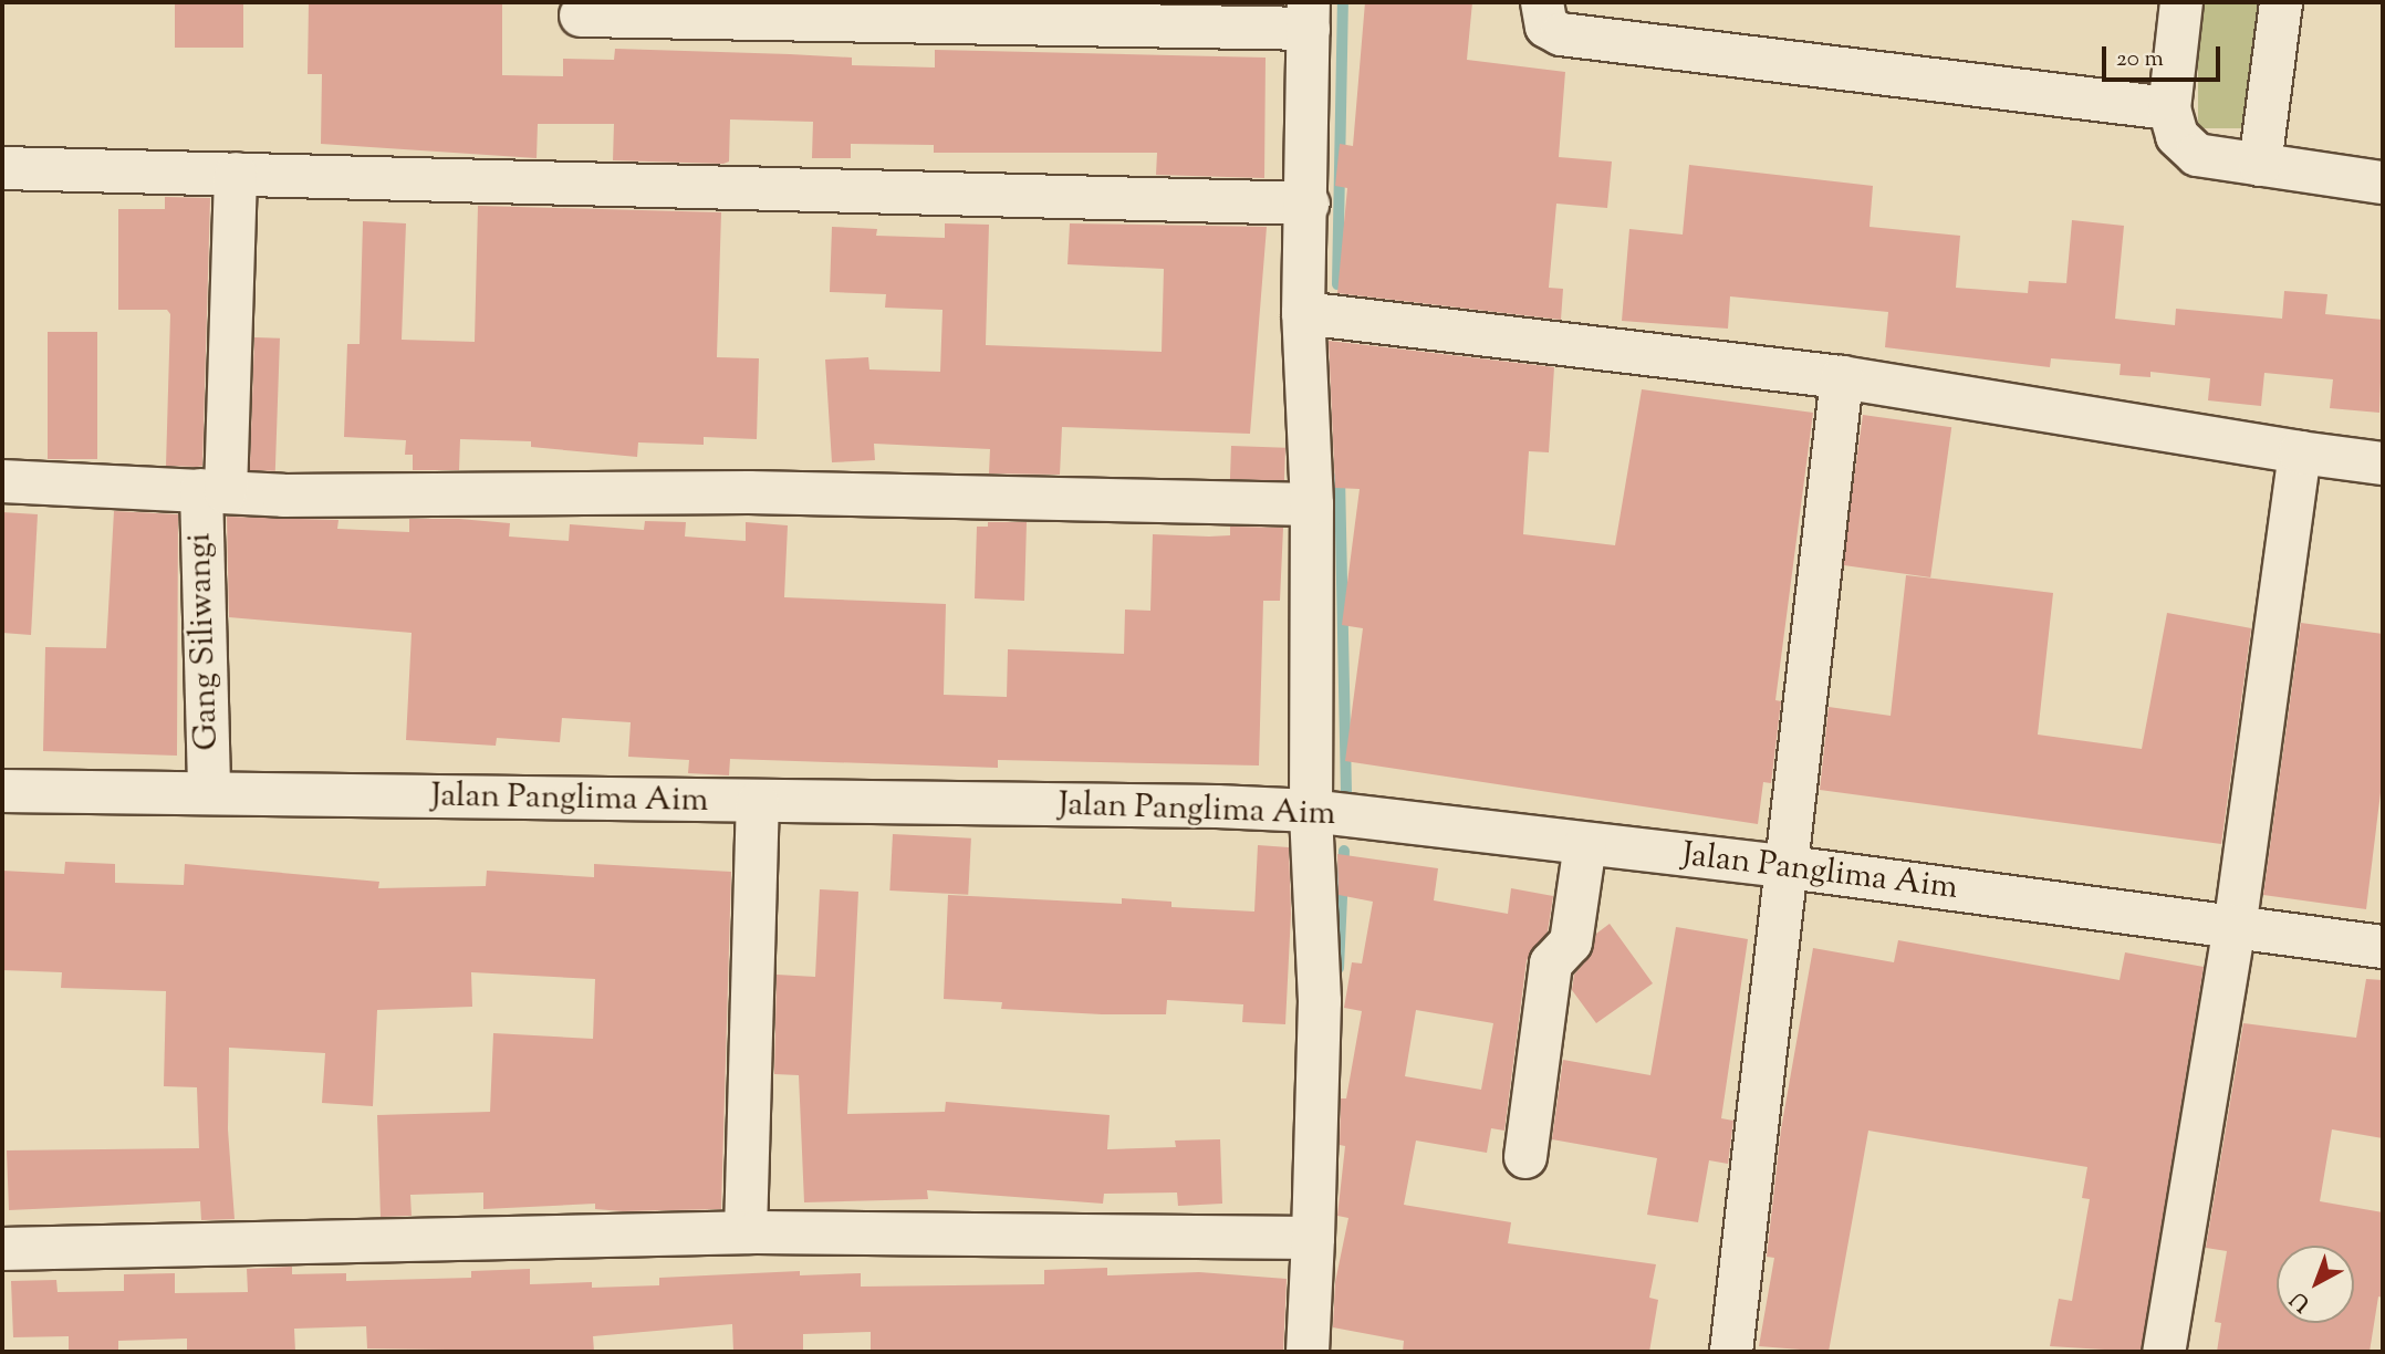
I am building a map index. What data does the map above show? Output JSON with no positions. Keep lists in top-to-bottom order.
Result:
{
  "streets": {
    "street": ["Gang Siliwangi", "Jalan Panglima Aim"]
  },
  "crossings": [
    ["Gang Siliwangi", "Jalan Panglima Aim"]
  ],
  "scale_bar": "20 m",
  "north": "bottom left"
}
